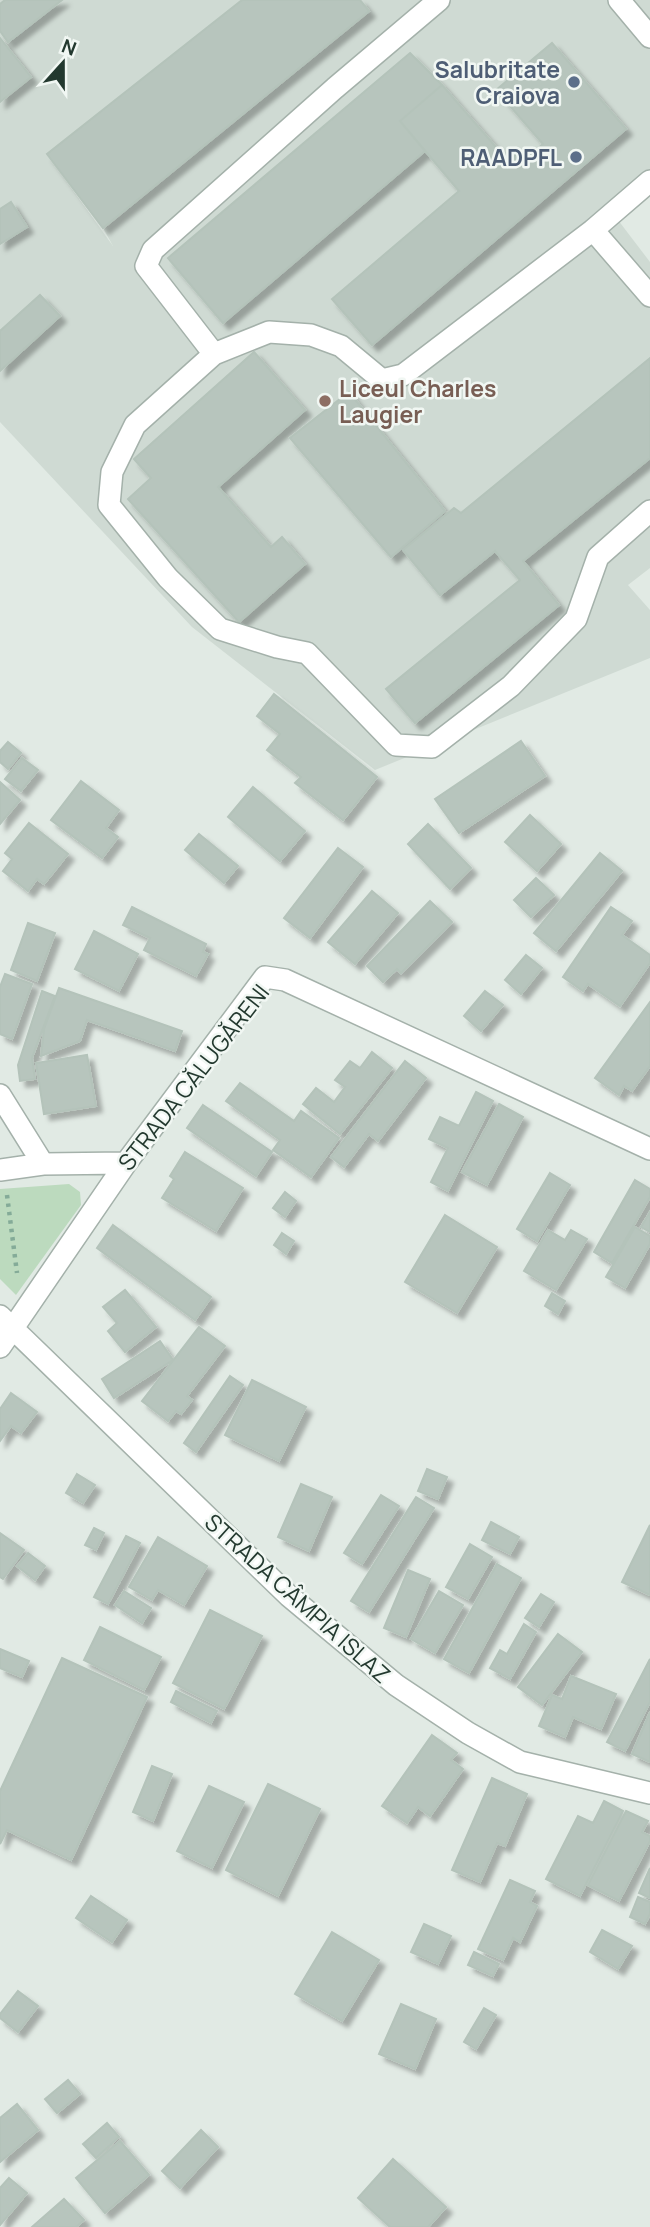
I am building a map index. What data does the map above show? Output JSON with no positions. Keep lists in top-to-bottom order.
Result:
{
  "streets": {
    "street": ["STRADA CĂLUGĂRENI", "STRADA CÂMPIA ISLAZ"]
  },
  "crossings": [
    ["STRADA CĂLUGĂRENI", "STRADA CÂMPIA ISLAZ"]
  ],
  "places": ["Salubritate Craiova", "RAADPFL", "Liceul Charles Laugier"],
  "north": "top"
}
